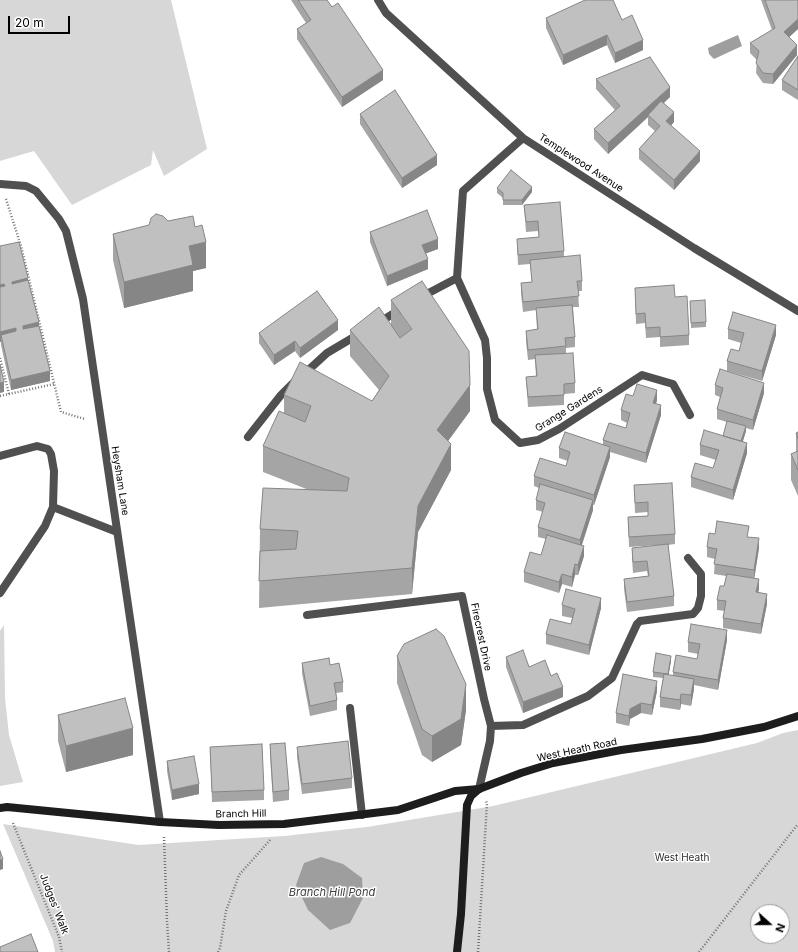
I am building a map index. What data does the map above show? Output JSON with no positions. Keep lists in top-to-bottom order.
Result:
{
  "streets": {
    "street": [
      "Templewood Avenue",
      "Grange Gardens",
      "Heysham Lane",
      "Firecrest Drive",
      "West Heath Road",
      "Branch Hill"
    ],
    "path": ["Judges' Walk"]
  },
  "crossings": [
    ["Templewood Avenue", "Grange Gardens"],
    ["Heysham Lane", "Branch Hill"],
    ["Firecrest Drive", "West Heath Road"],
    ["Firecrest Drive", "Branch Hill"],
    ["West Heath Road", "Branch Hill"],
    ["Branch Hill", "Judges' Walk"]
  ],
  "water": ["Branch Hill Pond"],
  "parks": ["West Heath"],
  "scale_bar": "20 m",
  "north": "right"
}
